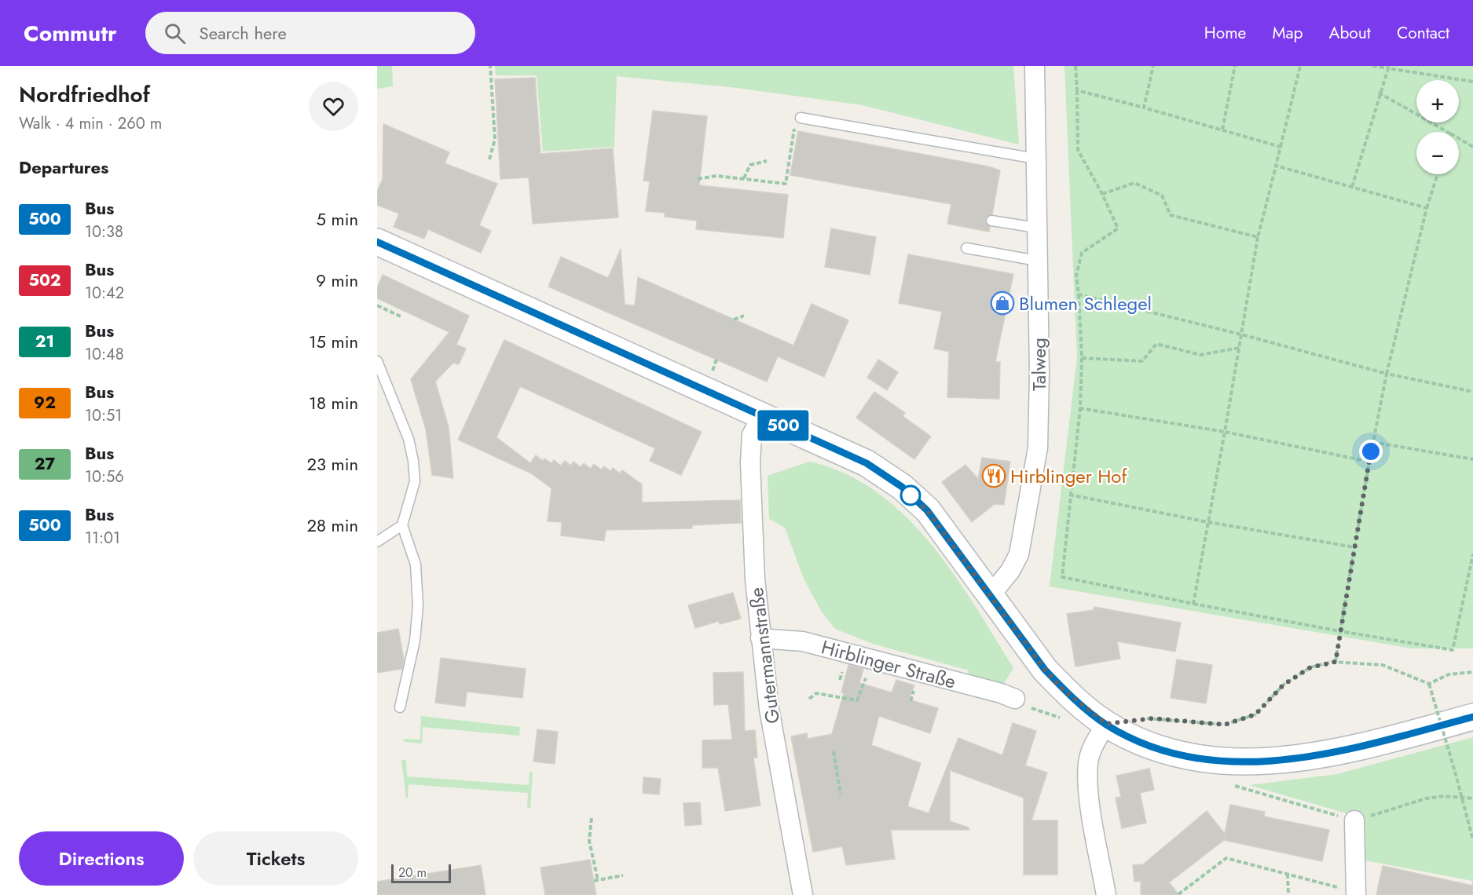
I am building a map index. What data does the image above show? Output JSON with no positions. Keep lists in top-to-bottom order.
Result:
{
  "streets": {
    "street": ["Talweg", "Gutermannstraße", "Hirblinger Straße"]
  },
  "crossings": [
    ["Gutermannstraße", "Hirblinger Straße"]
  ],
  "places": {
    "shop": ["Blumen Schlegel"],
    "restaurant": ["Hirblinger Hof"]
  },
  "lines": ["bus line 500"],
  "scale_bar": "20 m",
  "page": {
    "header": "Commutr",
    "search": "Search here",
    "nav": [
      "Home",
      "Map",
      "About",
      "Contact"
    ],
    "heading": [
      ["Nordfriedhof", "Walk · 4 min · 260 m"],
      "Departures"
    ],
    "on_map": "500",
    "map_buttons": ["+", "−"],
    "list": [
      {
        "mark": "500",
        "name": "Bus",
        "note": "10:38",
        "value": "5 min"
      },
      {
        "mark": "502",
        "name": "Bus",
        "note": "10:42",
        "value": "9 min"
      },
      {
        "mark": "21",
        "name": "Bus",
        "note": "10:48",
        "value": "15 min"
      },
      {
        "mark": "92",
        "name": "Bus",
        "note": "10:51",
        "value": "18 min"
      },
      {
        "mark": "27",
        "name": "Bus",
        "note": "10:56",
        "value": "23 min"
      },
      {
        "mark": "500",
        "name": "Bus",
        "note": "11:01",
        "value": "28 min"
      }
    ],
    "buttons": ["Directions", "Tickets"],
    "scale": "20 m"
  }
}
